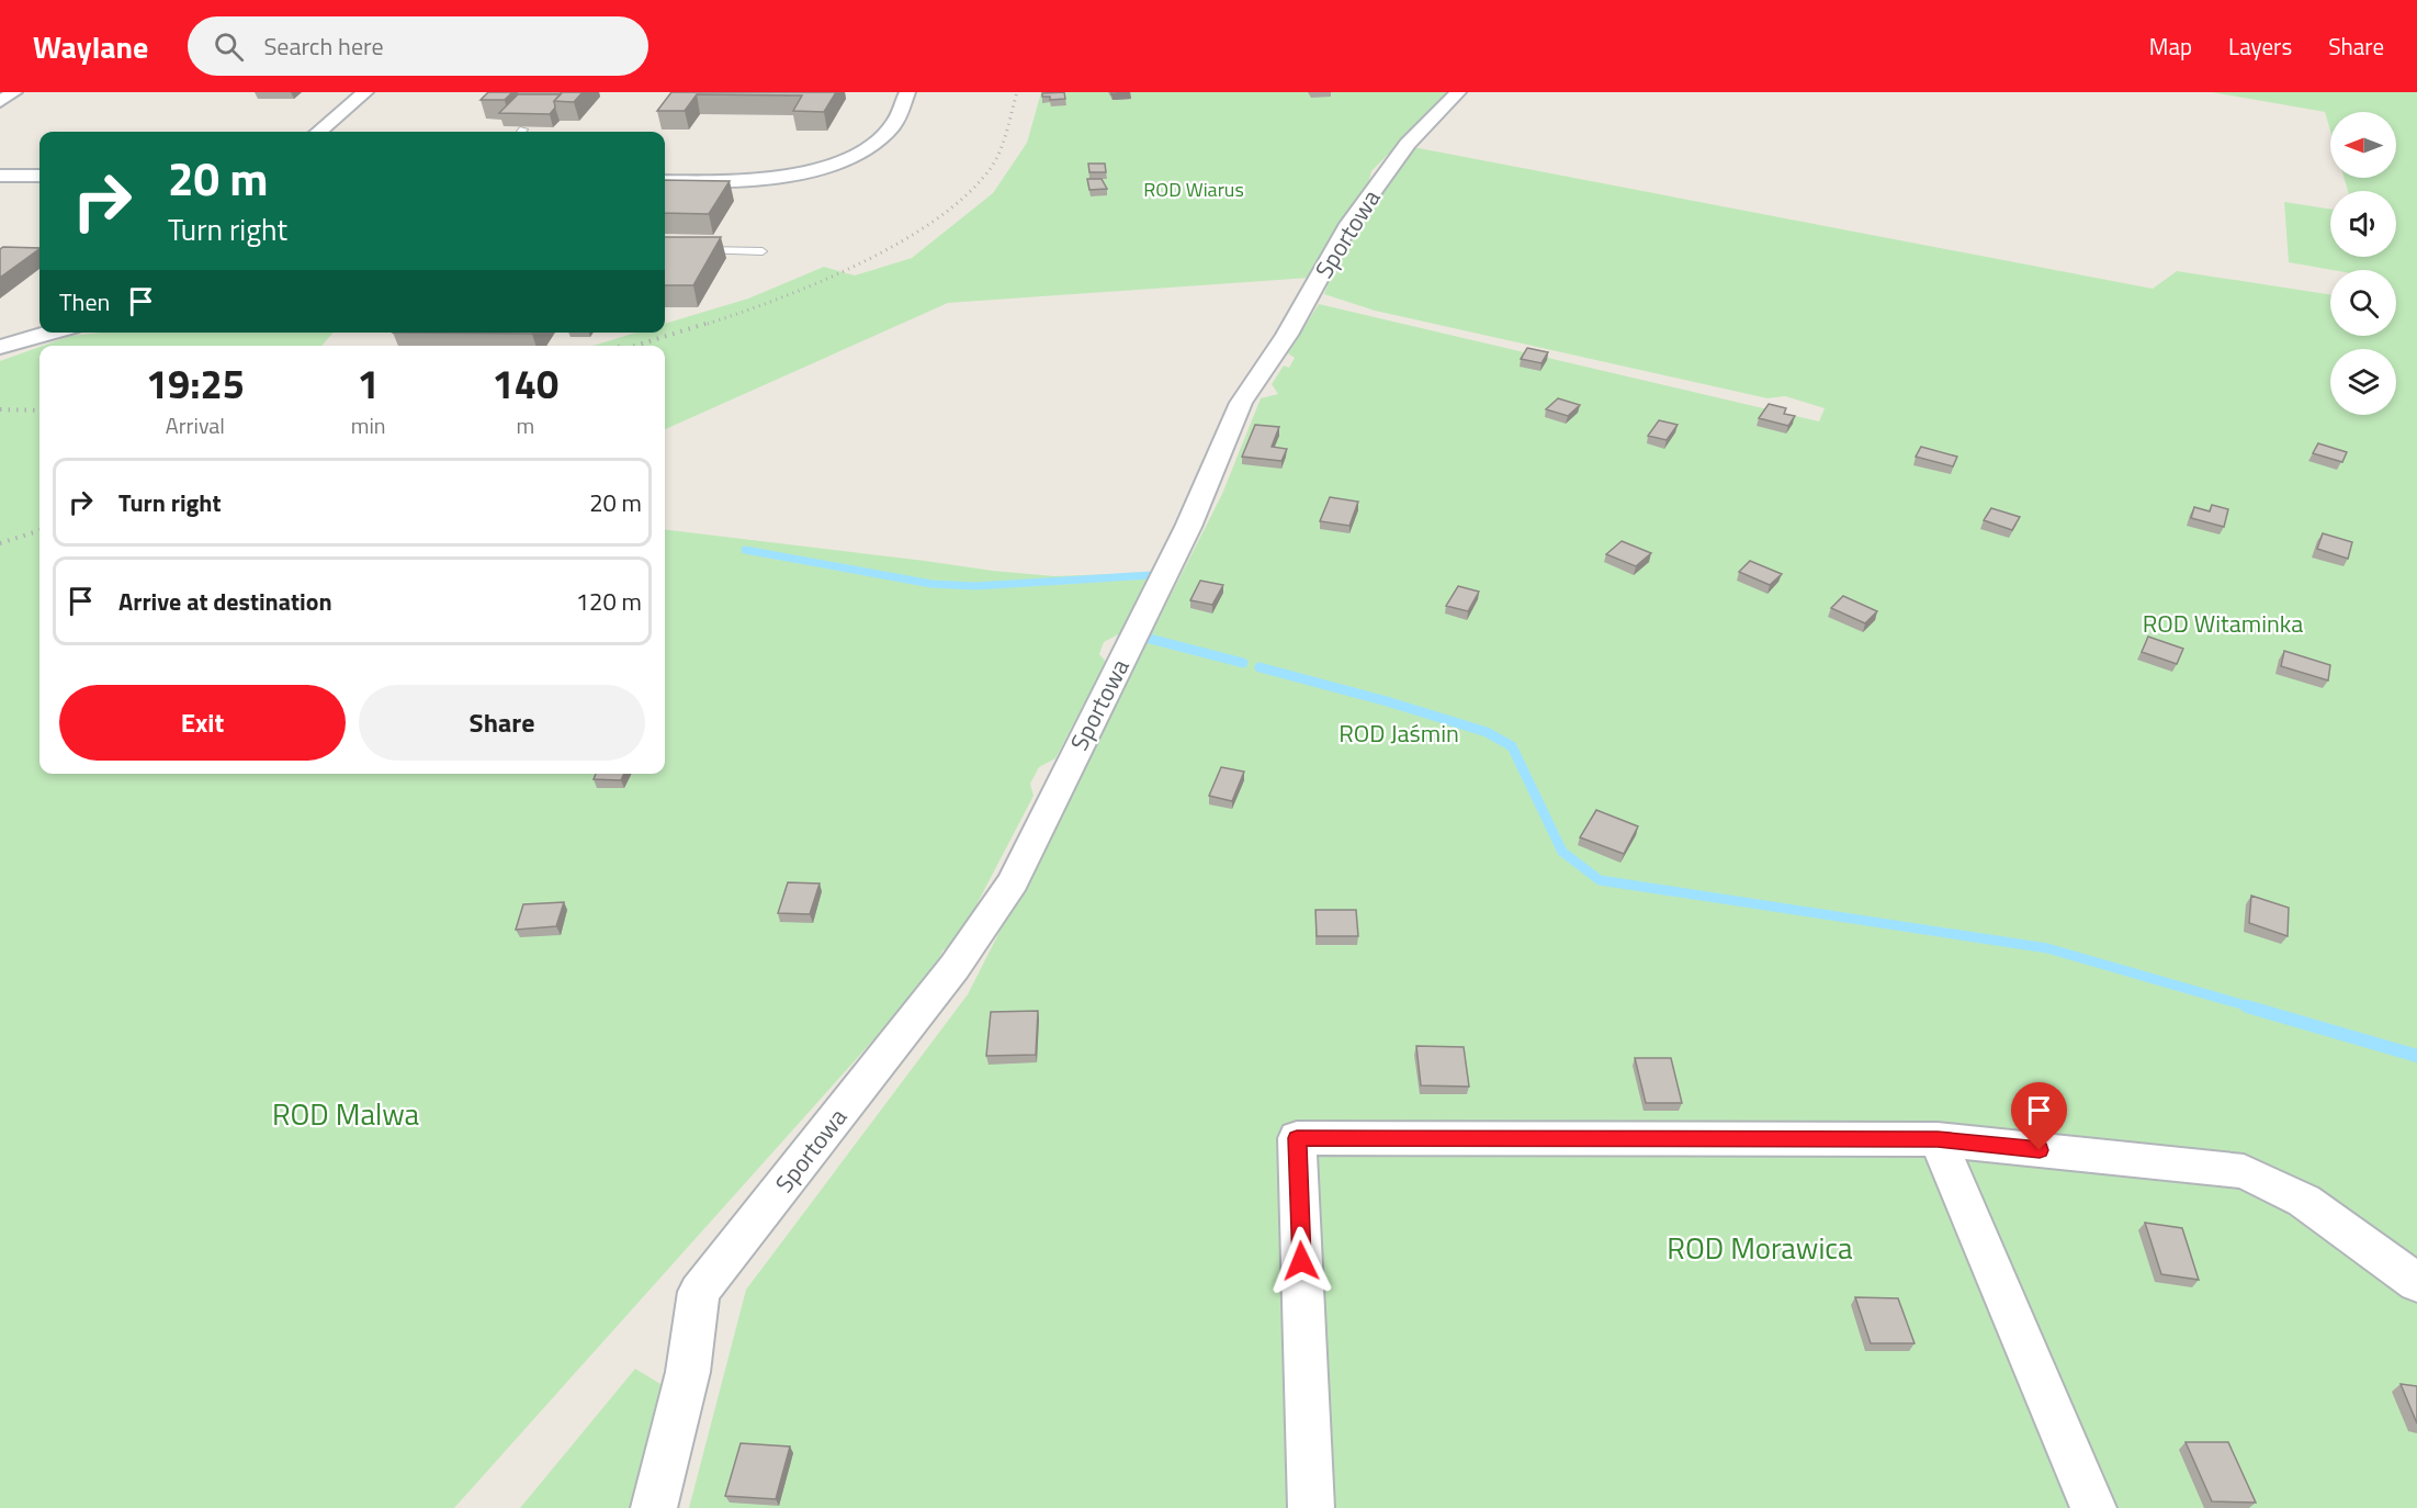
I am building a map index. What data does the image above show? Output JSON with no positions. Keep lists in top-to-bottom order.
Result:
{
  "streets": {
    "street": ["Sportowa"]
  },
  "parks": [
    "ROD Wiarus",
    "ROD Witaminka",
    "ROD Jaśmin",
    "ROD Malwa",
    "ROD Morawica"
  ],
  "north": "left",
  "page": {
    "header": "Waylane",
    "search": "Search here",
    "nav": ["Map", "Layers", "Share"],
    "turn": ["20 m", "Turn right"],
    "then": "Then",
    "eta": [
      "19:25",
      "Arrival",
      "1",
      "min",
      "140",
      "m"
    ],
    "list": [
      {
        "name": "Turn right",
        "value": "20 m"
      },
      {
        "name": "Arrive at destination",
        "value": "120 m"
      }
    ],
    "buttons": ["Exit", "Share"]
  }
}
